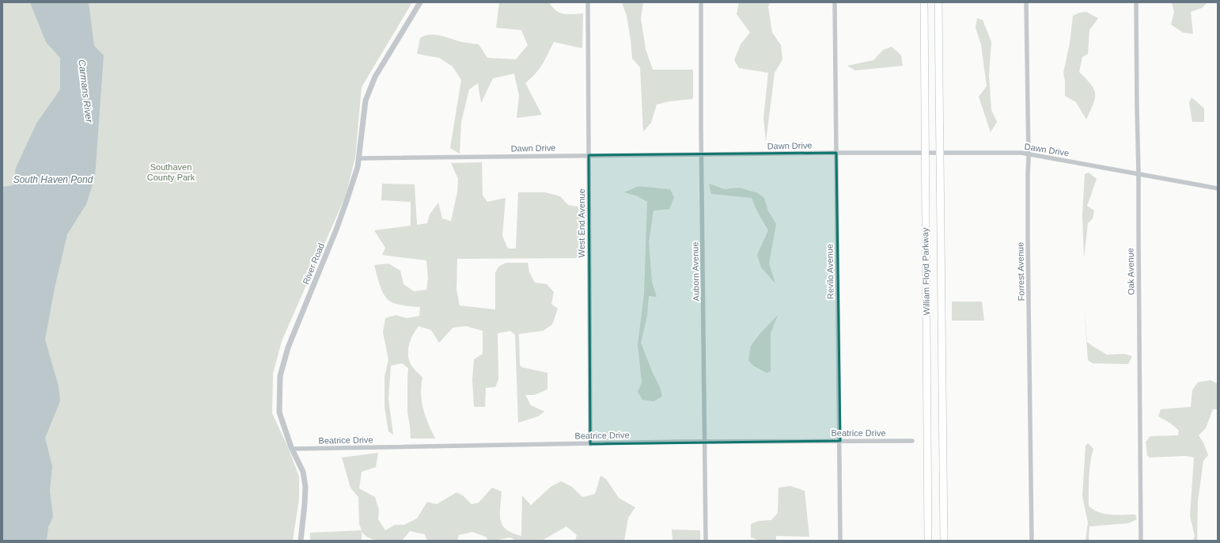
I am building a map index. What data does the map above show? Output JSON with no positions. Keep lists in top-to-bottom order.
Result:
{
  "streets": {
    "highway": ["William Floyd Parkway"],
    "street": [
      "Dawn Drive",
      "West End Avenue",
      "River Road",
      "Auborn Avenue",
      "Revilo Avenue",
      "Forrest Avenue",
      "Oak Avenue",
      "Beatrice Drive"
    ]
  },
  "crossings": [
    ["Dawn Drive", "West End Avenue"],
    ["Dawn Drive", "River Road"],
    ["Dawn Drive", "Auborn Avenue"],
    ["Dawn Drive", "Revilo Avenue"],
    ["Dawn Drive", "William Floyd Parkway"],
    ["Dawn Drive", "Forrest Avenue"],
    ["Dawn Drive", "Oak Avenue"],
    ["West End Avenue", "Beatrice Drive"],
    ["River Road", "Beatrice Drive"],
    ["Auborn Avenue", "Beatrice Drive"],
    ["Revilo Avenue", "Beatrice Drive"]
  ],
  "water": ["Carmans River", "South Haven Pond"],
  "parks": ["Southaven County Park"]
}
